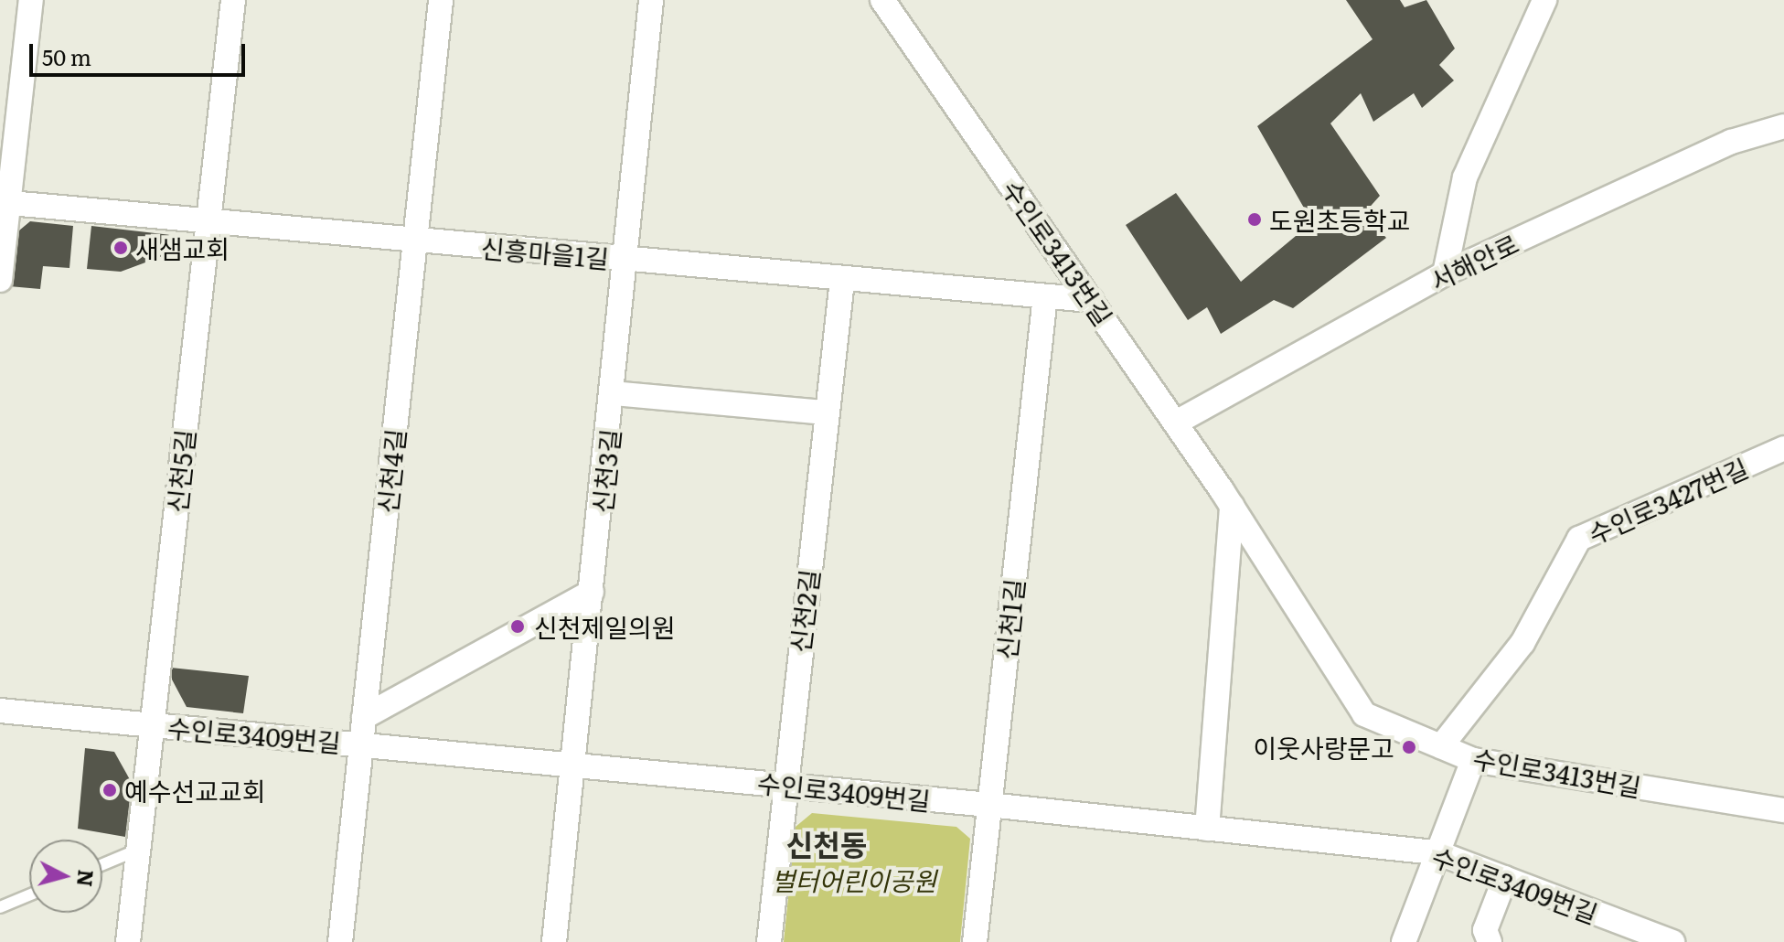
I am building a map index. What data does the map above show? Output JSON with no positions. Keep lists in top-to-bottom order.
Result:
{
  "streets": {
    "street": [
      "신흥마을1길",
      "수인로3413번길",
      "서해안로",
      "신천5길",
      "신천4길",
      "신천3길",
      "수인로3427번길",
      "신천2길",
      "신천1길",
      "수인로3409번길"
    ]
  },
  "crossings": [
    ["신흥마을1길", "수인로3413번길"],
    ["신흥마을1길", "신천5길"],
    ["신흥마을1길", "신천4길"],
    ["신흥마을1길", "신천3길"],
    ["신흥마을1길", "신천2길"],
    ["신흥마을1길", "신천1길"],
    ["수인로3413번길", "서해안로"],
    ["수인로3413번길", "수인로3427번길"],
    ["신천5길", "수인로3409번길"],
    ["신천4길", "수인로3409번길"],
    ["신천3길", "수인로3409번길"],
    ["신천2길", "수인로3409번길"],
    ["신천1길", "수인로3409번길"]
  ],
  "districts": ["신천동"],
  "parks": ["벌터어린이공원"],
  "places": [
    "도원초등학교",
    "새샘교회",
    "신천제일의원",
    "이웃사랑문고",
    "예수선교교회"
  ],
  "scale_bar": "50 m",
  "north": "right"
}
